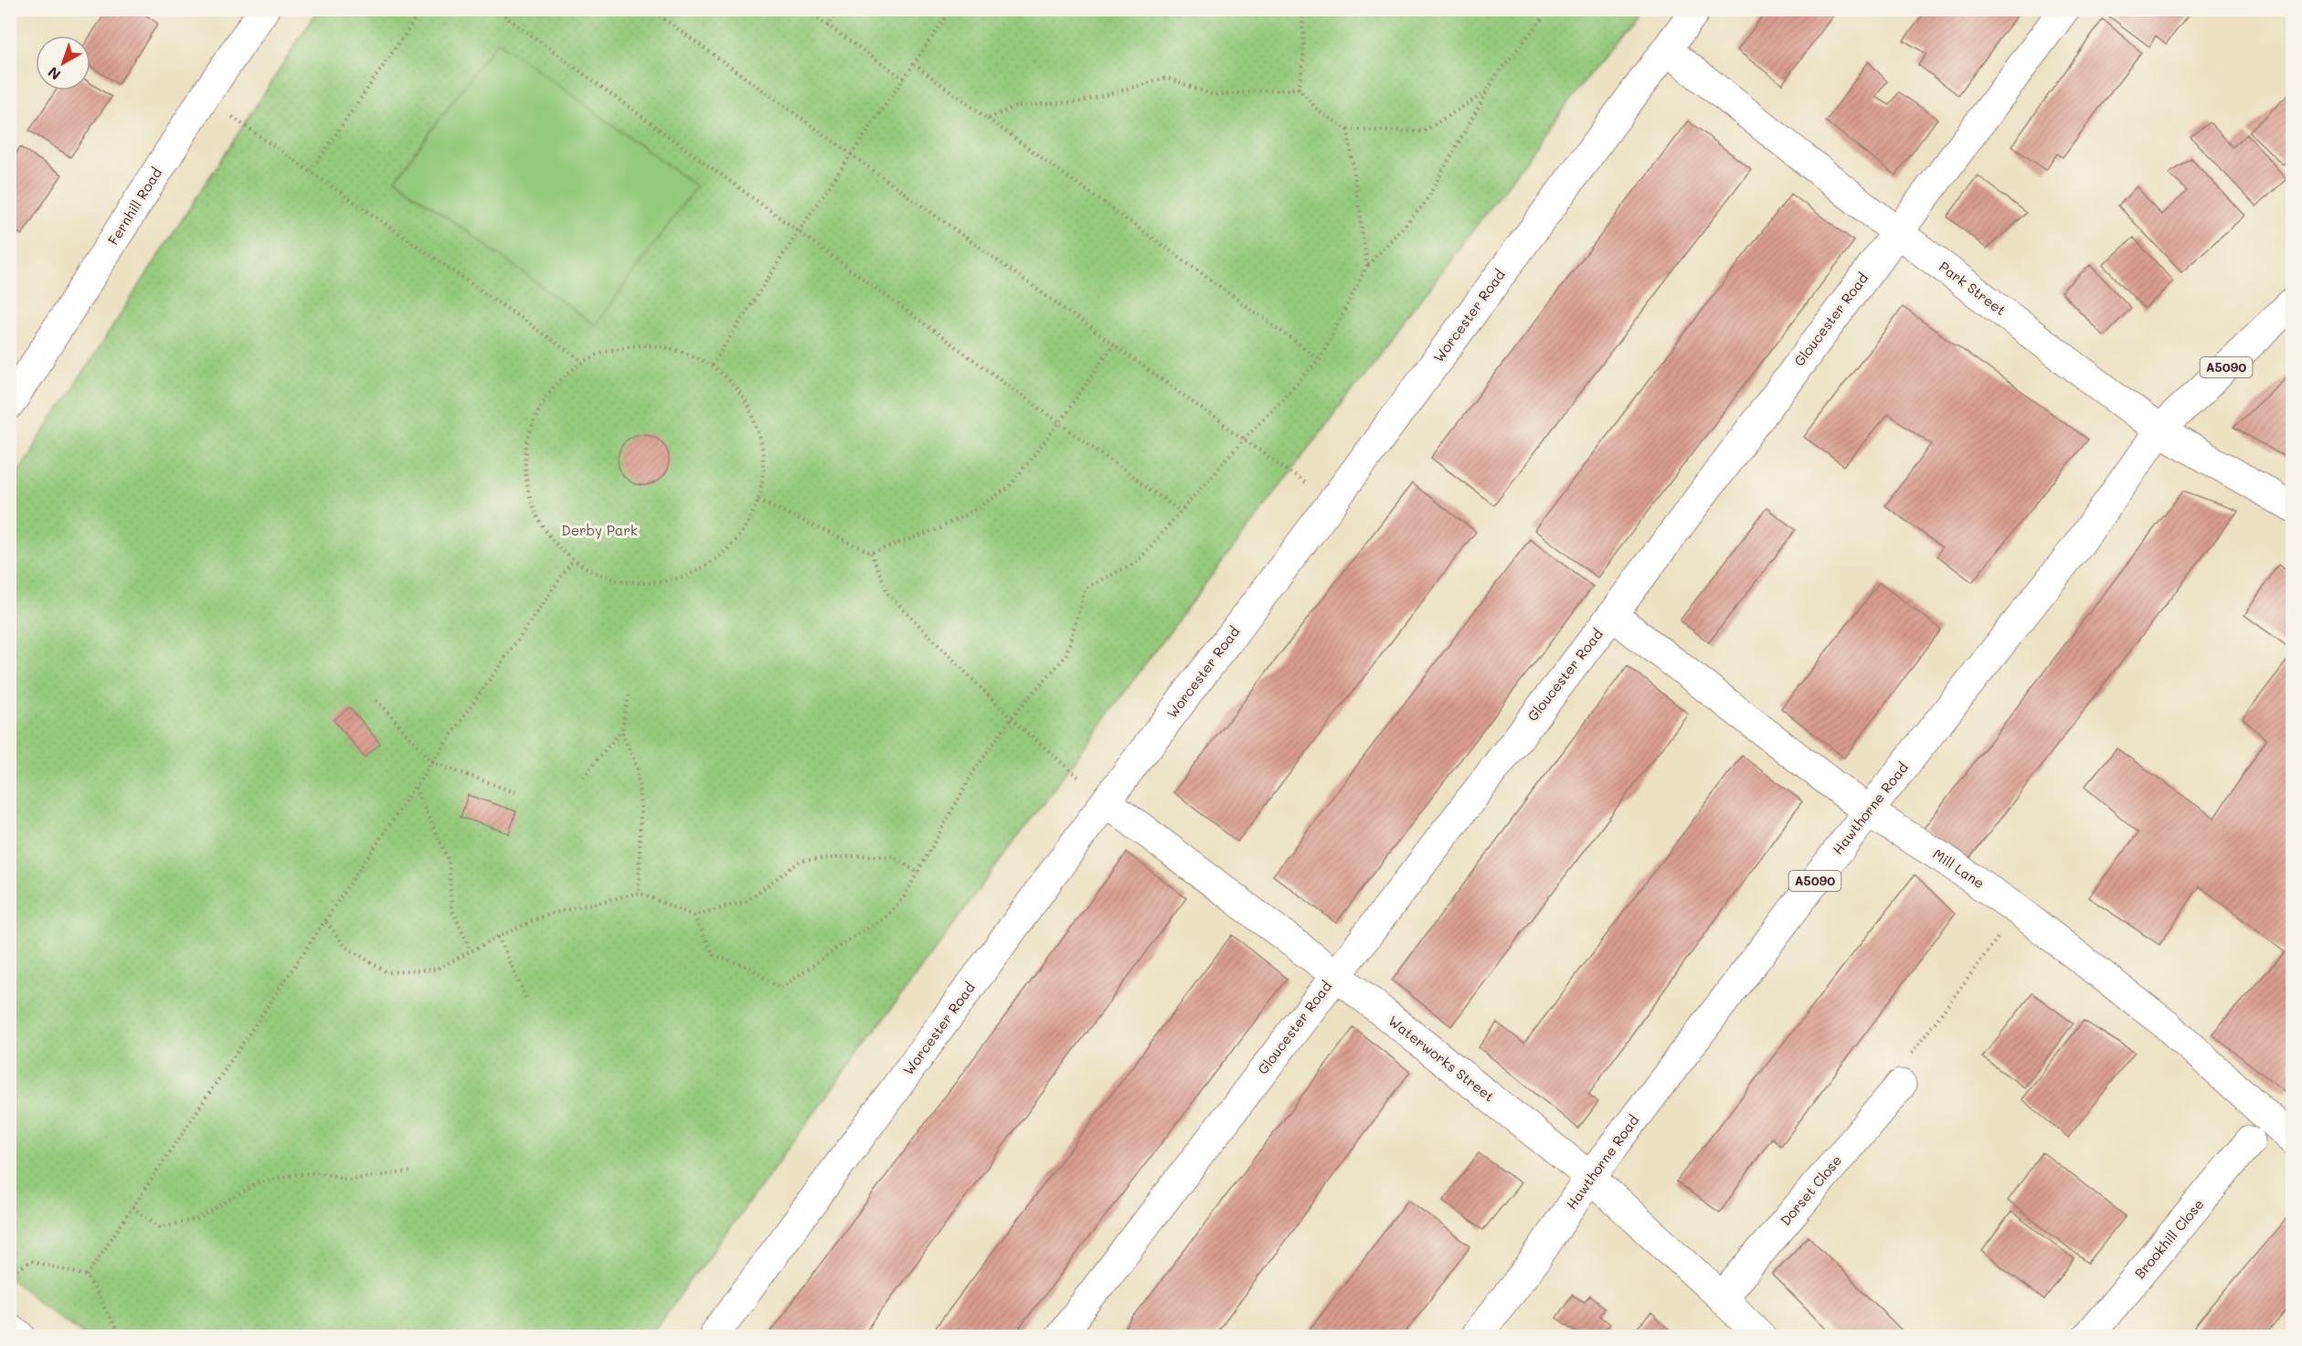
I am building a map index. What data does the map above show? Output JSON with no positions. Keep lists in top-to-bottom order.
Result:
{
  "streets": {
    "street": [
      "Fernhill Road",
      "Park Street",
      "Worcester Road",
      "Gloucester Road",
      "A5090",
      "Hawthorne Road",
      "Mill Lane",
      "Waterworks Street",
      "Dorset Close",
      "Brookhill Close"
    ]
  },
  "crossings": [
    ["Park Street", "Worcester Road"],
    ["Park Street", "Gloucester Road"],
    ["Park Street", "Hawthorne Road"],
    ["Worcester Road", "Waterworks Street"],
    ["Gloucester Road", "Mill Lane"],
    ["Gloucester Road", "Waterworks Street"],
    ["Hawthorne Road", "Mill Lane"],
    ["Hawthorne Road", "Waterworks Street"],
    ["Waterworks Street", "Dorset Close"]
  ],
  "parks": ["Derby Park"],
  "north": "bottom left"
}
